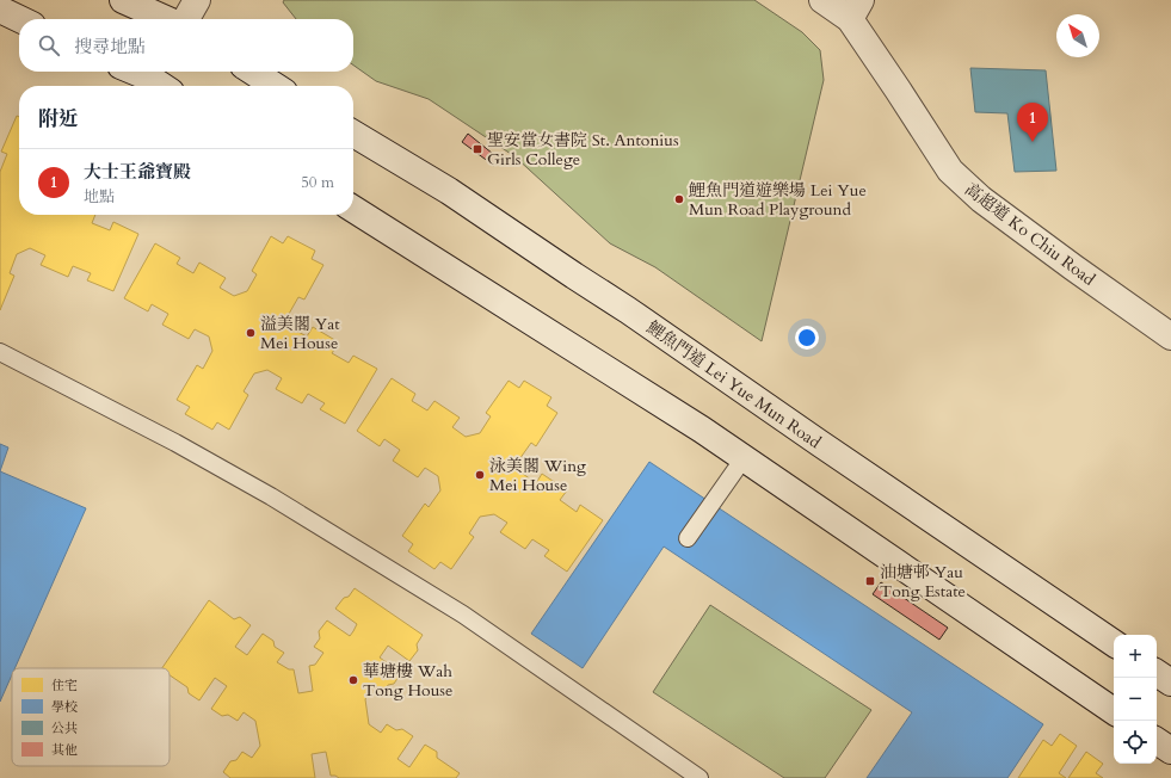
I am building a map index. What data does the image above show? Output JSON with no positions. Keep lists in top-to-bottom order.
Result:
{
  "streets": {
    "main road": ["高超道 Ko Chiu Road", "鯉魚門道 Lei Yue Mun Road"]
  },
  "places": {
    "transit": ["聖安當女書院 St. Antonius Girls College", "油塘邨 Yau Tong Estate"],
    "other": [
      "鯉魚門道遊樂場 Lei Yue Mun Road Playground",
      "溢美閣 Yat Mei House",
      "泳美閣 Wing Mei House",
      "華塘樓 Wah Tong House"
    ]
  },
  "legend": [
    "住宅",
    "學校",
    "公共",
    "其他"
  ],
  "north": "top left",
  "page": {
    "search": "搜尋地點",
    "heading": "附近",
    "pins": "1",
    "list": [
      {
        "mark": "1",
        "name": "大士王爺寶殿",
        "note": "地點",
        "value": "50 m"
      }
    ],
    "map_buttons": ["+", "−"]
  }
}
